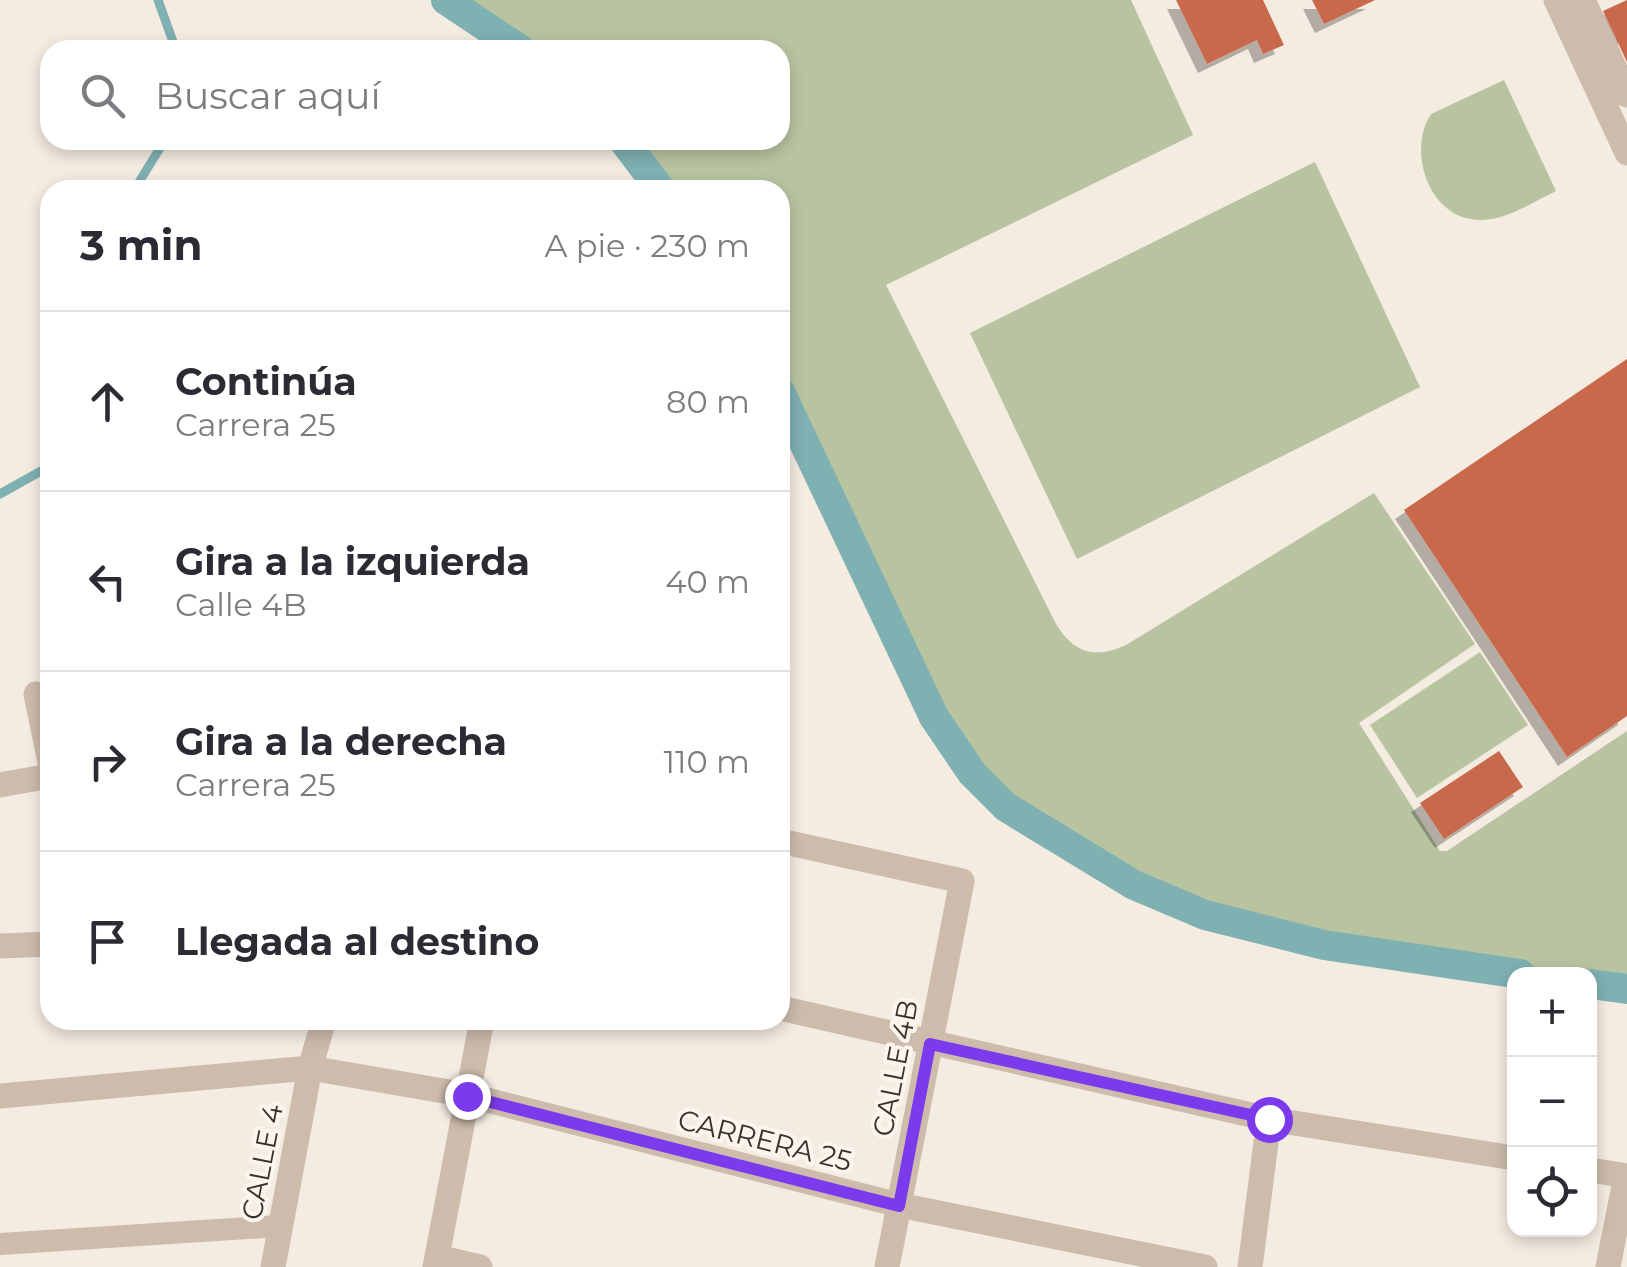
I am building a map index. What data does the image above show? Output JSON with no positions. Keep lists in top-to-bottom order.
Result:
{
  "streets": {
    "street": ["CALLE 4B", "CARRERA 25", "CALLE 4"]
  },
  "crossings": [
    ["CALLE 4B", "CARRERA 25"],
    ["CARRERA 25", "CALLE 4"]
  ],
  "page": {
    "search": "Buscar aquí",
    "heading": ["3 min", "A pie · 230 m"],
    "list": [
      ["Continúa", "Carrera 25", "80 m"],
      ["Gira a la izquierda", "Calle 4B", "40 m"],
      ["Gira a la derecha", "Carrera 25", "110 m"],
      "Llegada al destino"
    ],
    "map_buttons": ["+", "−"]
  }
}
